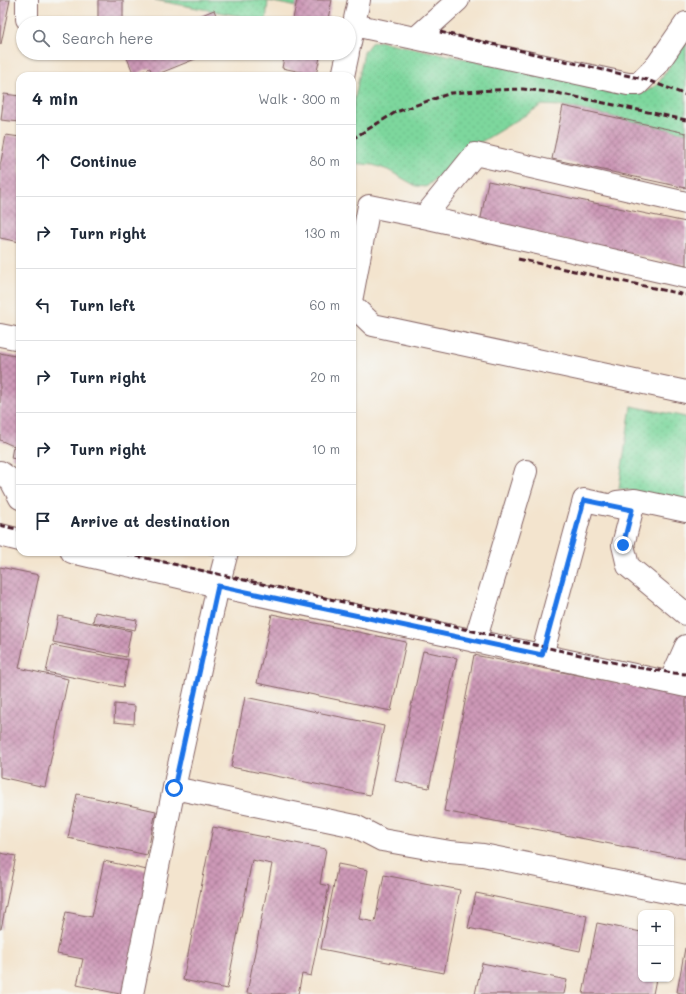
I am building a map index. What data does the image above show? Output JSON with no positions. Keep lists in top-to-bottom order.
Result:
{
  "page": {
    "search": "Search here",
    "heading": ["4 min", "Walk · 300 m"],
    "list": [
      ["Continue", "80 m"],
      ["Turn right", "130 m"],
      ["Turn left", "60 m"],
      ["Turn right", "20 m"],
      ["Turn right", "10 m"],
      "Arrive at destination"
    ],
    "map_buttons": ["+", "−"]
  }
}
